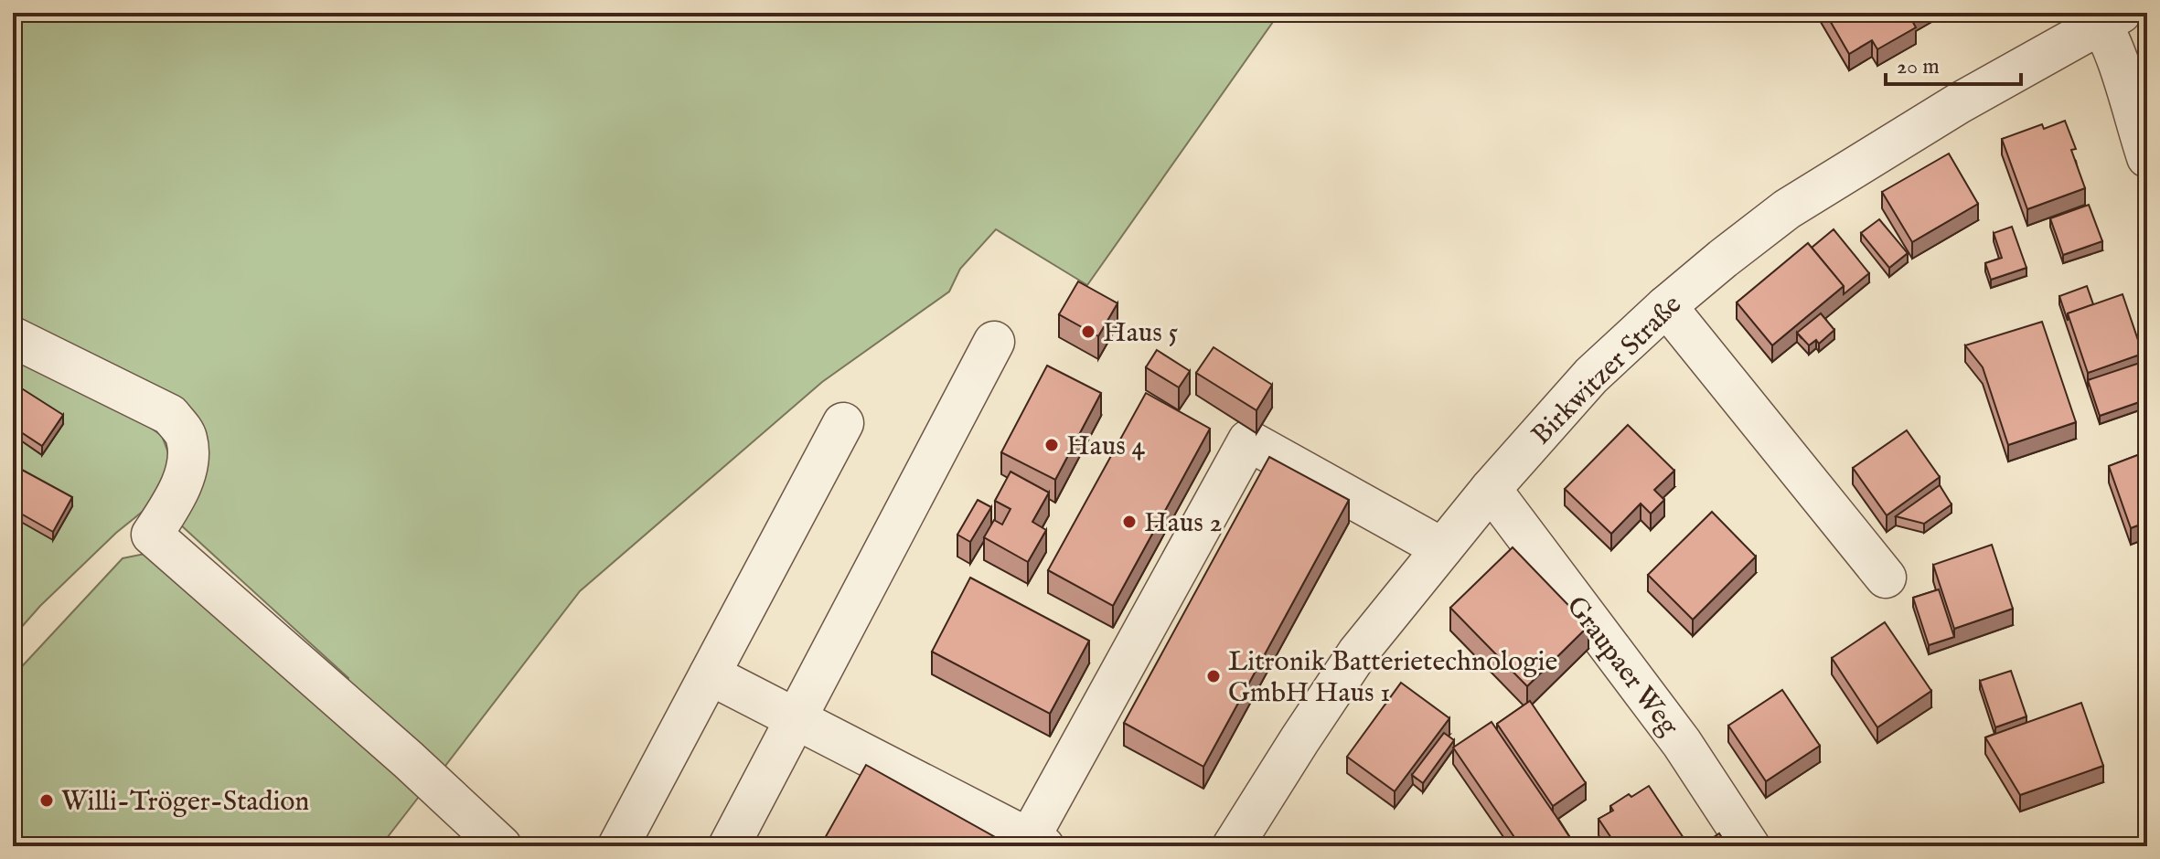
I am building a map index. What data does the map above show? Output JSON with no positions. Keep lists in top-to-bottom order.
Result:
{
  "streets": {
    "street": ["Birkwitzer Straße", "Graupaer Weg"]
  },
  "crossings": [
    ["Birkwitzer Straße", "Graupaer Weg"]
  ],
  "places": [
    "Haus 5",
    "Haus 4",
    "Haus 2",
    "Litronik Batterietechnologie GmbH Haus 1",
    "Willi-Tröger-Stadion"
  ],
  "scale_bar": "20 m"
}
